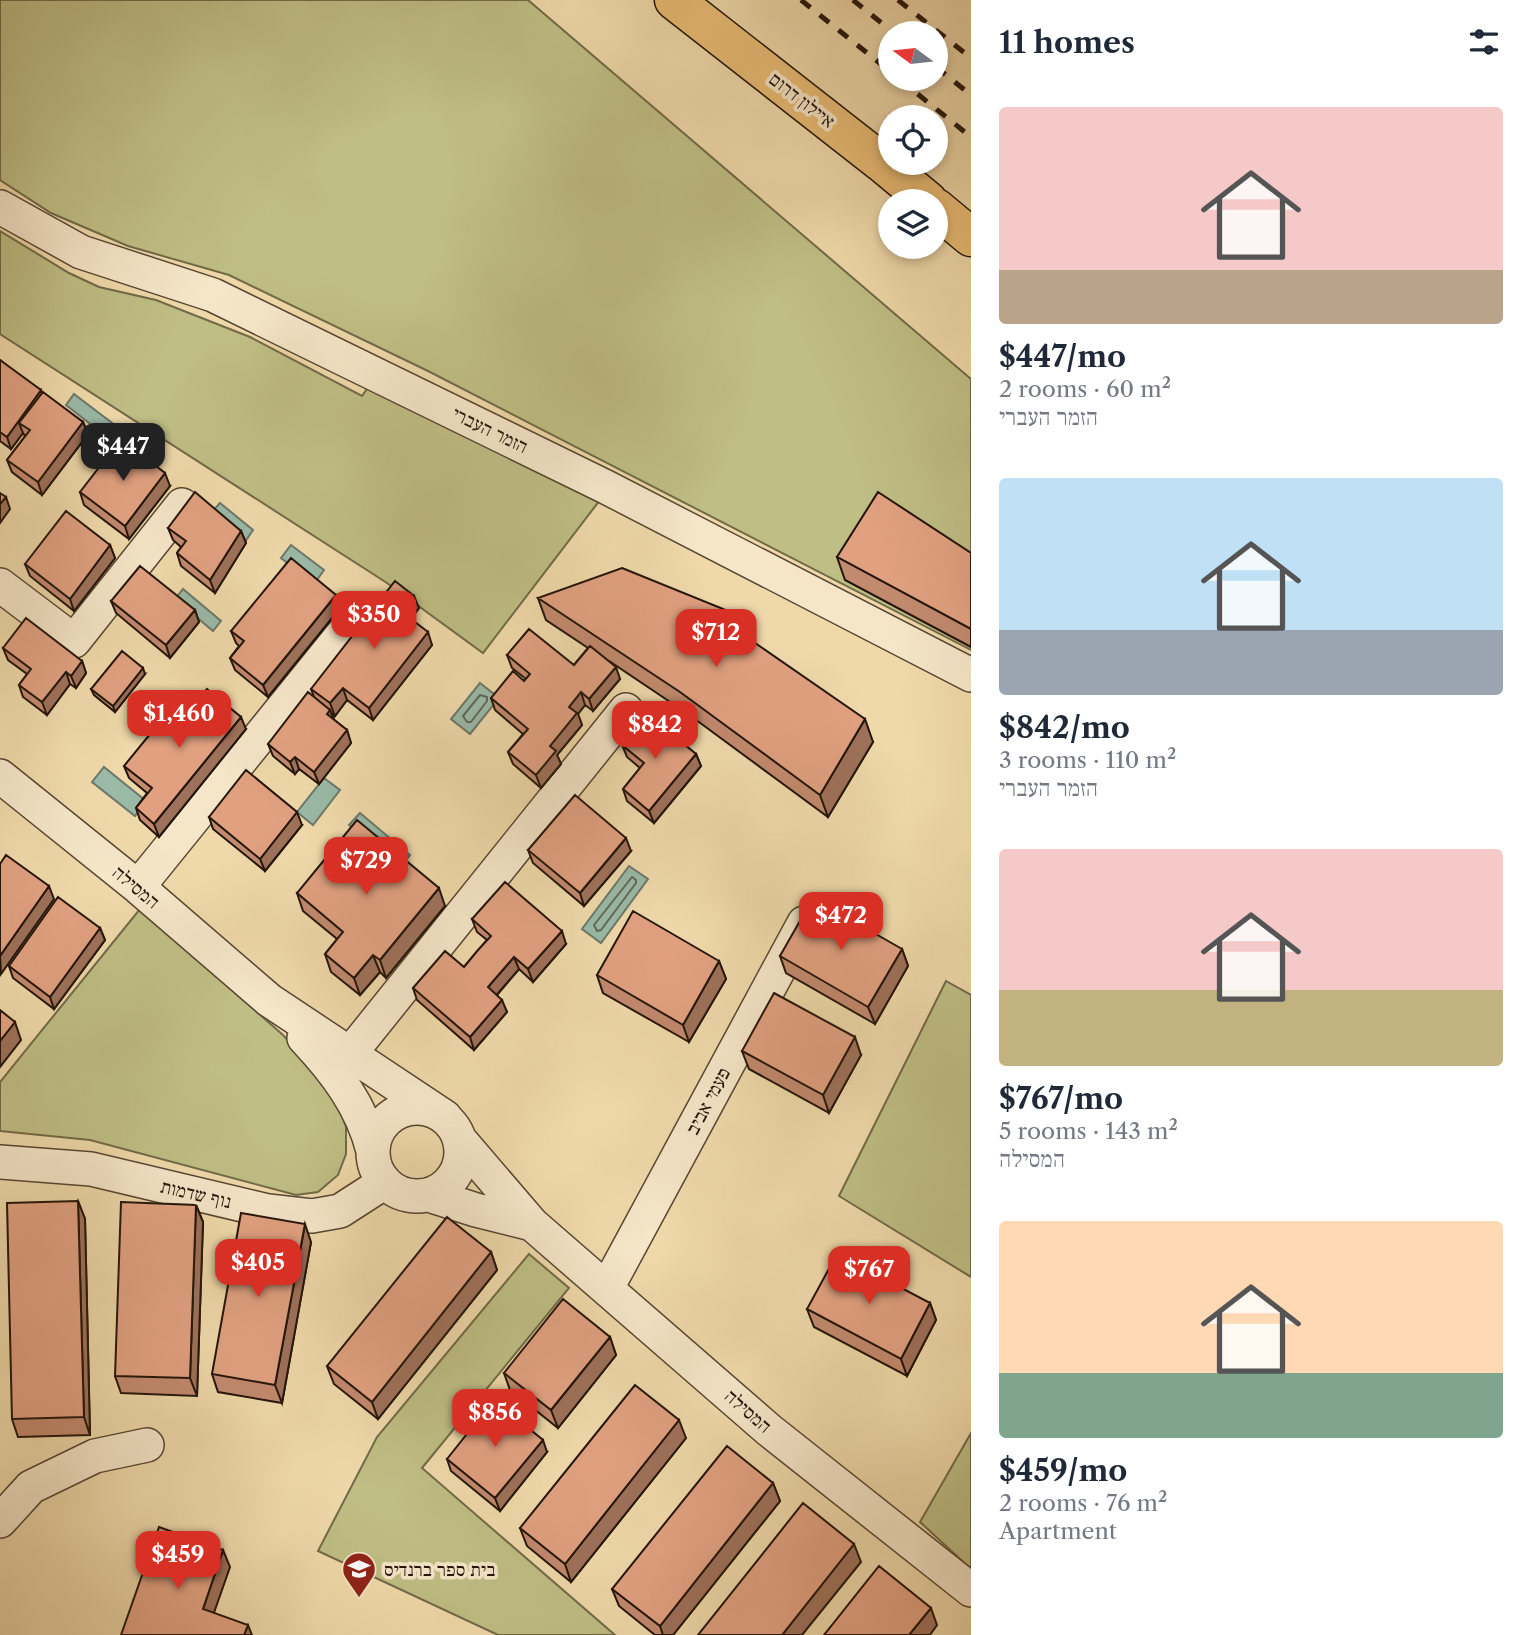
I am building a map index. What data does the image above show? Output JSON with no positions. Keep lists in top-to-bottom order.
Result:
{
  "streets": {
    "highway": ["איילון דרום"],
    "street": [
      "הזמר העברי",
      "המסילה",
      "פעמי אביב",
      "נוף שדמות"
    ]
  },
  "crossings": [
    ["המסילה", "פעמי אביב"],
    ["המסילה", "נוף שדמות"]
  ],
  "places": {
    "school or university": ["בית ספר ברנדיס"]
  },
  "north": "left",
  "page": {
    "heading": "11 homes",
    "list": [
      {
        "name": "$447/mo",
        "note": "2 rooms · 60 m² · הזמר העברי"
      },
      {
        "name": "$842/mo",
        "note": "3 rooms · 110 m² · הזמר העברי"
      },
      {
        "name": "$767/mo",
        "note": "5 rooms · 143 m² · המסילה"
      },
      {
        "name": "$459/mo",
        "note": "2 rooms · 76 m² · Apartment"
      }
    ],
    "price": [
      "$447",
      "$350",
      "$712",
      "$1,460",
      "$842",
      "$729",
      "$472",
      "$405",
      "$767",
      "$856",
      "$459"
    ]
  }
}
